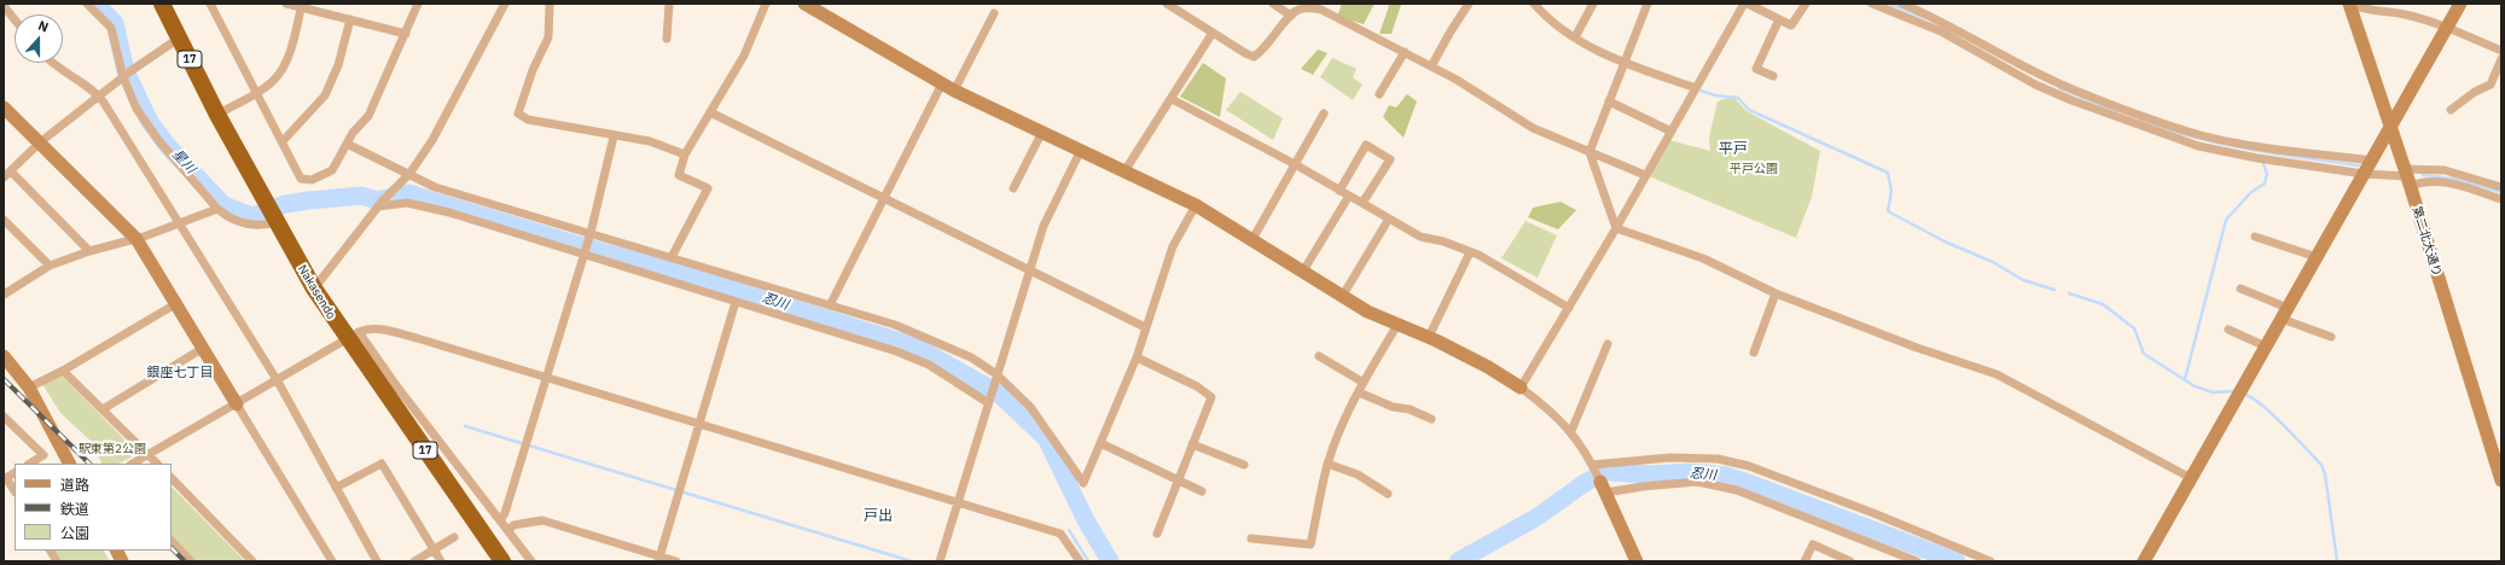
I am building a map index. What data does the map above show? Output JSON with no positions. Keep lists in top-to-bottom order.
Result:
{
  "streets": {
    "highway": ["17", "Nakasendo"],
    "street": ["第二北大通り"]
  },
  "districts": ["平戸", "銀座七丁目", "戸出"],
  "water": ["星川", "忍川"],
  "parks": ["平戸公園", "駅東第2公園"],
  "legend": ["道路", "鉄道", "公園"],
  "north": "top"
}
